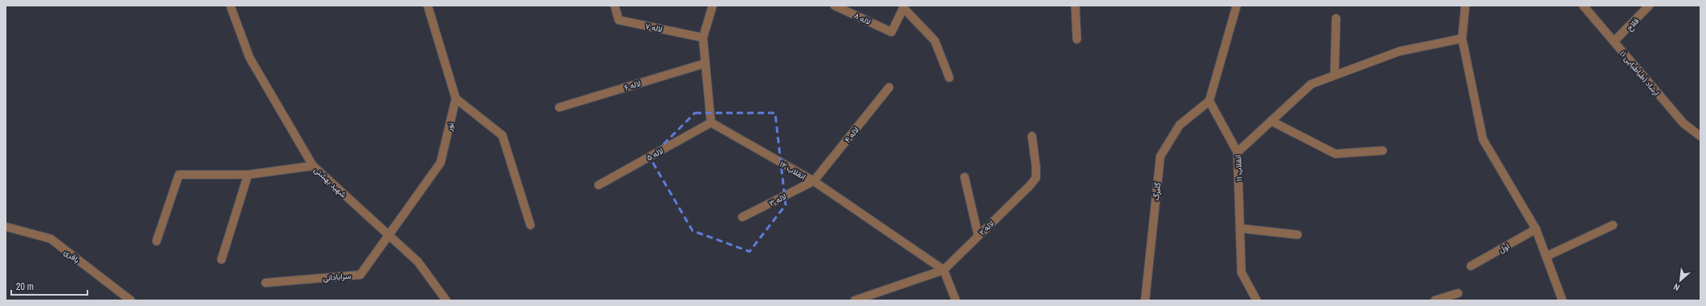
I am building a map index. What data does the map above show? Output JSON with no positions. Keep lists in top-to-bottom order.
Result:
{
  "streets": {
    "street": [
      "لاله ۸",
      "فلاح",
      "لاله ۷",
      "ارشاد (طباطبایی ۱)",
      "لاله ۶",
      "نور",
      "لاله ۴",
      "لاله ۵",
      "انقلاب ۱۱",
      "انقلاب ۱۲",
      "شهید بهشتی",
      "گلبرگ",
      "لاله ۳",
      "لاله ۲",
      "اول",
      "باقری",
      "سرابادانی"
    ]
  },
  "crossings": [
    ["فلاح", "ارشاد (طباطبایی ۱)"],
    ["نور", "شهید بهشتی"],
    ["نور", "سرابادانی"],
    ["لاله ۴", "انقلاب ۱۲"],
    ["لاله ۴", "لاله ۳"],
    ["لاله ۵", "انقلاب ۱۲"],
    ["انقلاب ۱۱", "گلبرگ"],
    ["انقلاب ۱۲", "لاله ۳"],
    ["انقلاب ۱۲", "لاله ۲"],
    ["شهید بهشتی", "سرابادانی"]
  ],
  "scale_bar": "20 m",
  "north": "bottom left"
}
